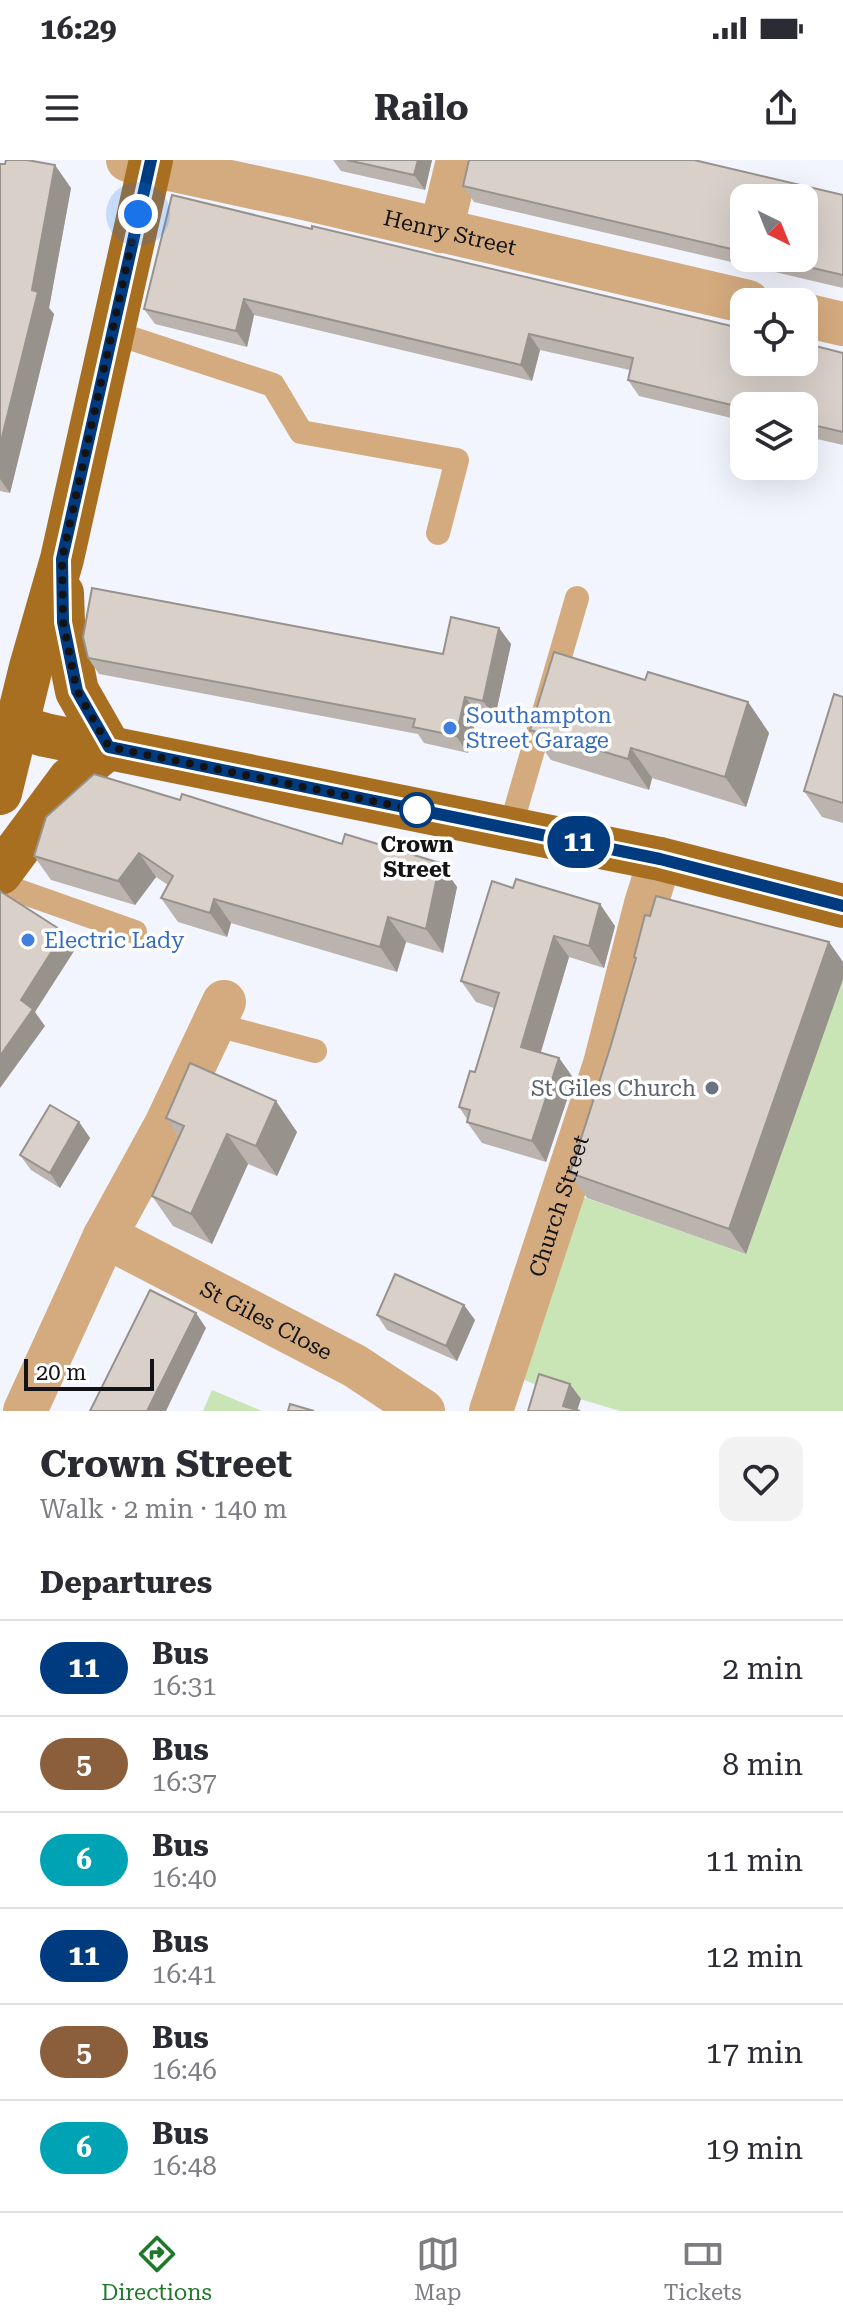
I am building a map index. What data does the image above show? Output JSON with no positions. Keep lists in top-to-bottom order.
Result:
{
  "streets": {
    "street": ["Henry Street", "Church Street", "St Giles Close"]
  },
  "places": [
    "Southampton Street Garage",
    "Crown Street",
    "Electric Lady",
    "St Giles Church"
  ],
  "lines": ["bus line 11"],
  "scale_bar": "20 m",
  "north": "bottom right",
  "page": {
    "status": "16:29",
    "header": "Railo",
    "on_map": "11",
    "scale": "20 m",
    "heading": [
      ["Crown Street", "Walk · 2 min · 140 m"],
      "Departures"
    ],
    "list": [
      {
        "mark": "11",
        "name": "Bus",
        "note": "16:31",
        "value": "2 min"
      },
      {
        "mark": "5",
        "name": "Bus",
        "note": "16:37",
        "value": "8 min"
      },
      {
        "mark": "6",
        "name": "Bus",
        "note": "16:40",
        "value": "11 min"
      },
      {
        "mark": "11",
        "name": "Bus",
        "note": "16:41",
        "value": "12 min"
      },
      {
        "mark": "5",
        "name": "Bus",
        "note": "16:46",
        "value": "17 min"
      },
      {
        "mark": "6",
        "name": "Bus",
        "note": "16:48",
        "value": "19 min"
      }
    ],
    "tabs": ["Directions", "Map", "Tickets"]
  }
}
